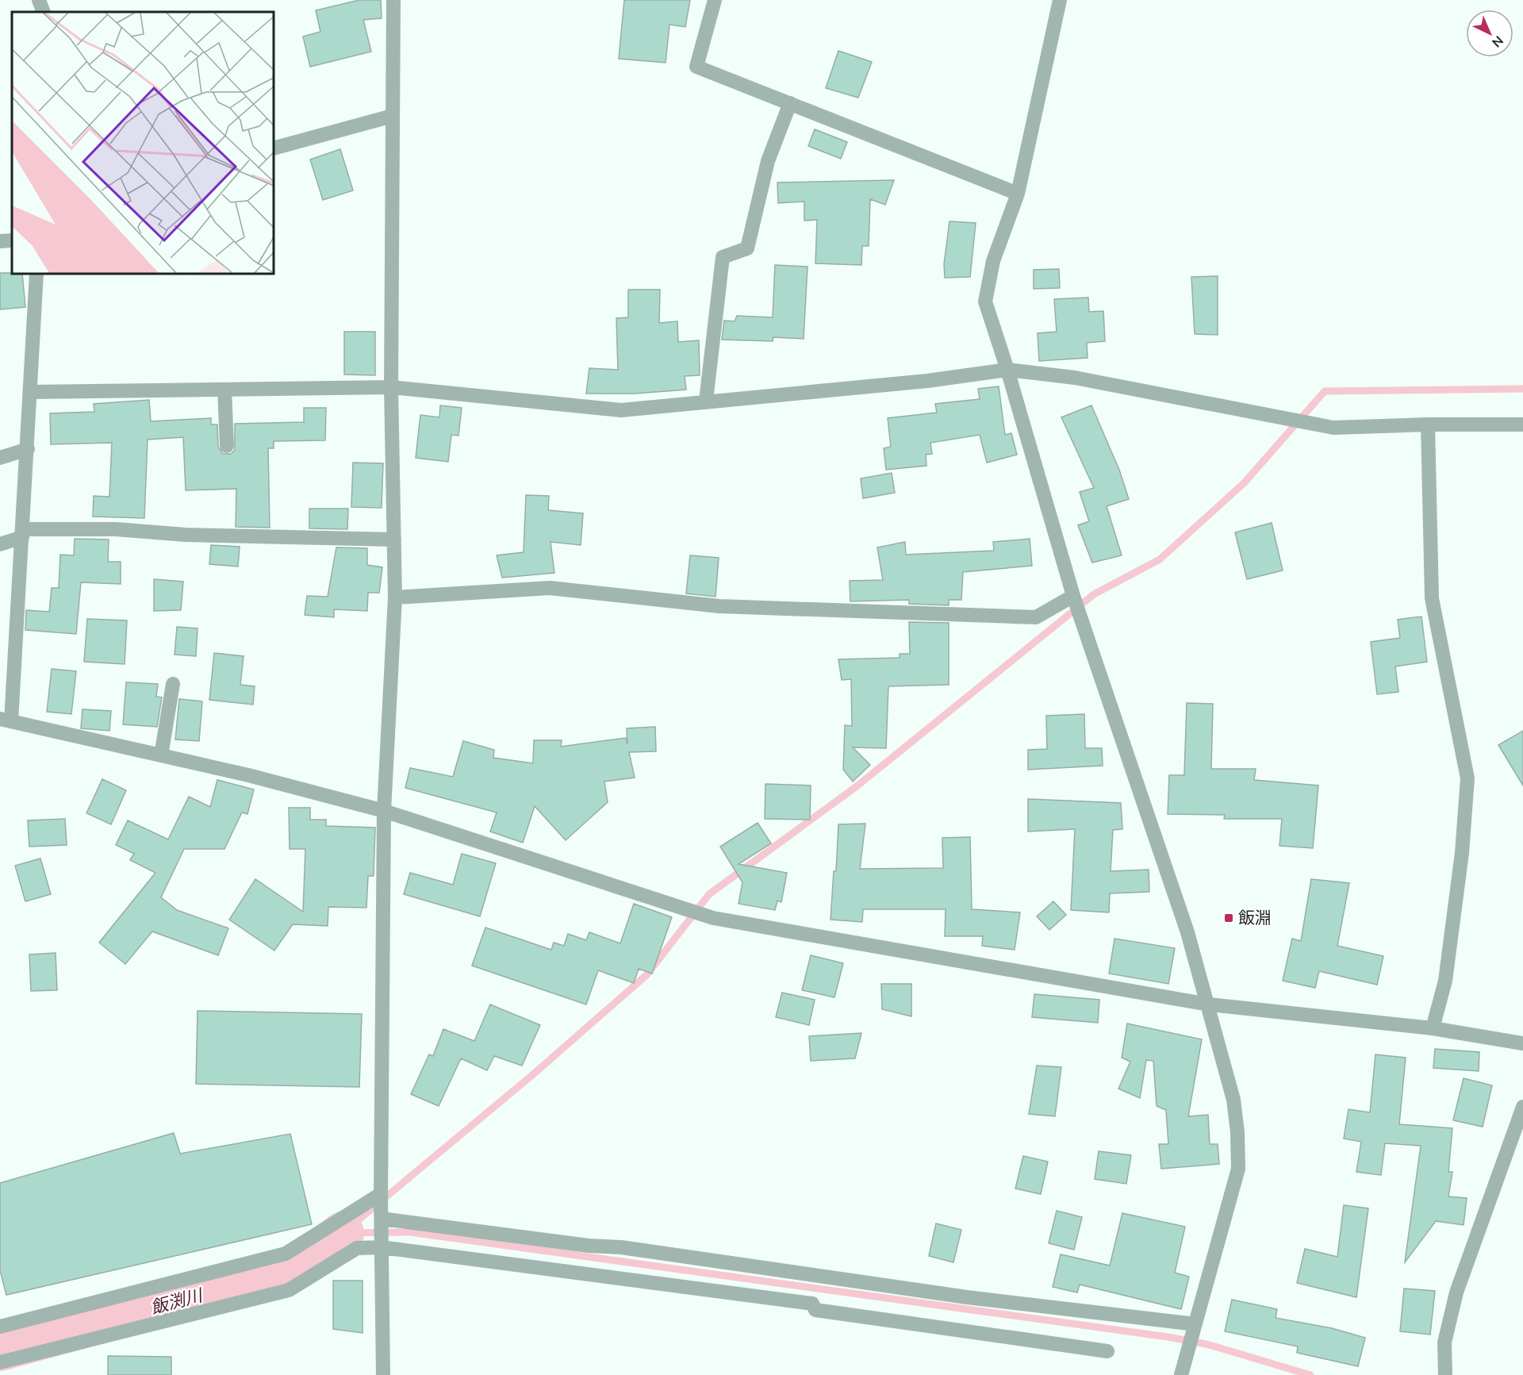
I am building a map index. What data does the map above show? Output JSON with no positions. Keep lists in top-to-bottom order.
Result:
{
  "water": ["飯渕川"],
  "places": {
    "transit": ["飯淵"]
  },
  "north": "bottom right"
}
